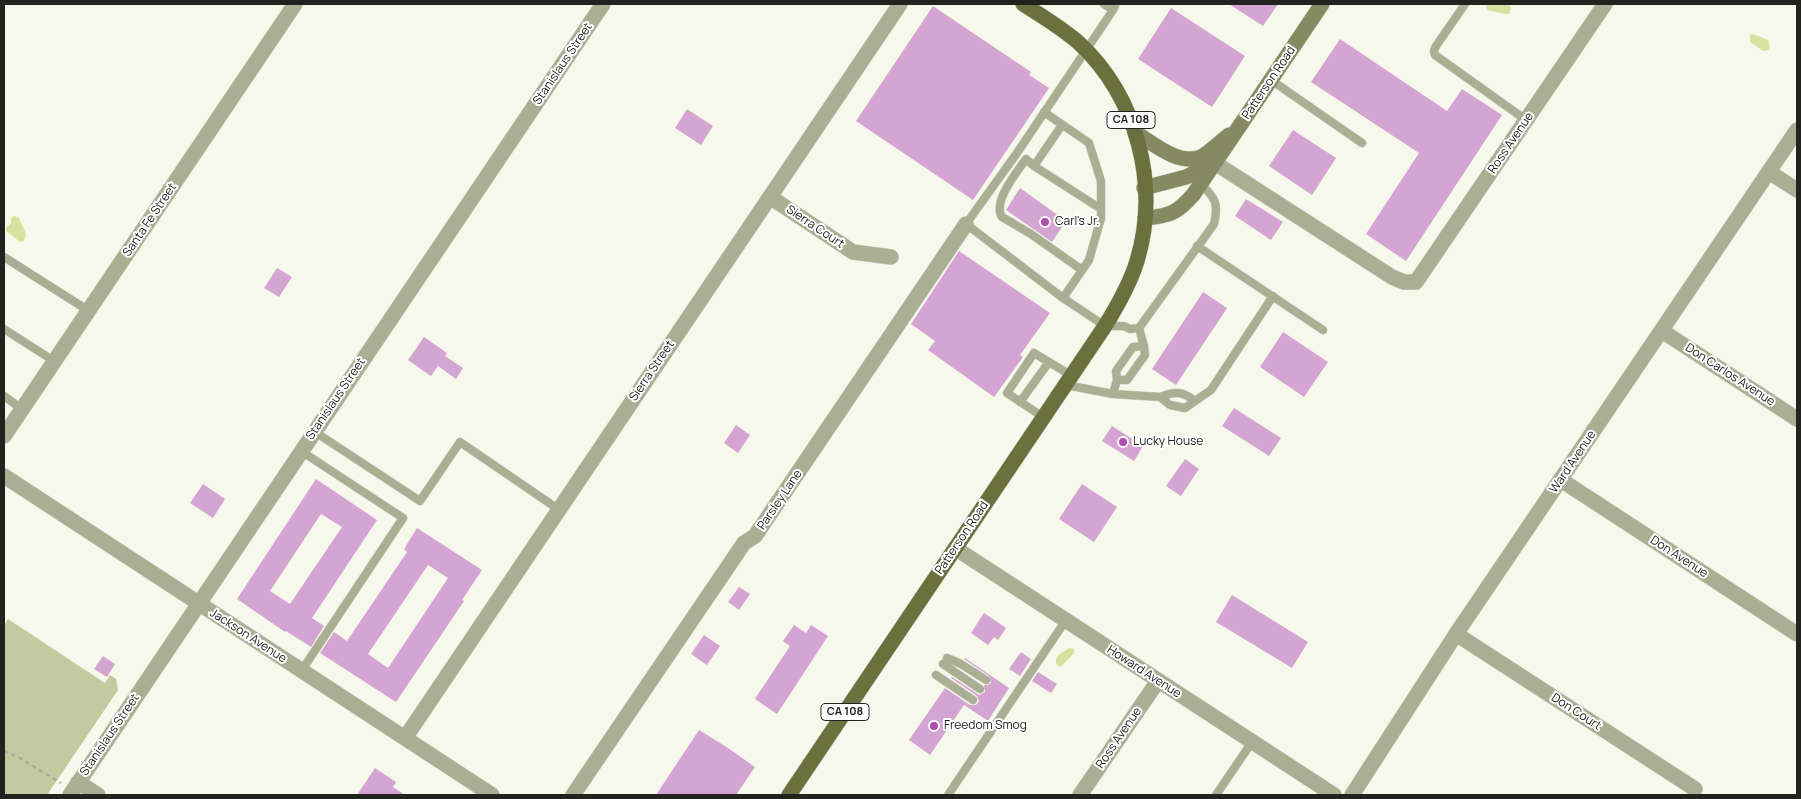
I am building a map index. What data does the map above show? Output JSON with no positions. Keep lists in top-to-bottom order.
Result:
{
  "streets": {
    "main road": ["Patterson Road", "CA 108"],
    "street": [
      "Stanislaus Street",
      "Ross Avenue",
      "Santa Fe Street",
      "Sierra Court",
      "Sierra Street",
      "Don Carlos Avenue",
      "Ward Avenue",
      "Parsley Lane",
      "Don Avenue",
      "Jackson Avenue",
      "Howard Avenue",
      "Don Court"
    ]
  },
  "crossings": [
    ["Stanislaus Street", "Jackson Avenue"],
    ["Patterson Road", "CA 108"],
    ["Patterson Road", "Ross Avenue"],
    ["Patterson Road", "Howard Avenue"],
    ["Ross Avenue", "Howard Avenue"],
    ["Sierra Court", "Sierra Street"],
    ["Sierra Street", "Jackson Avenue"],
    ["Don Carlos Avenue", "Ward Avenue"],
    ["Ward Avenue", "Don Avenue"],
    ["Ward Avenue", "Don Court"]
  ],
  "places": ["Carl's Jr.", "Lucky House", "Freedom Smog"]
}
